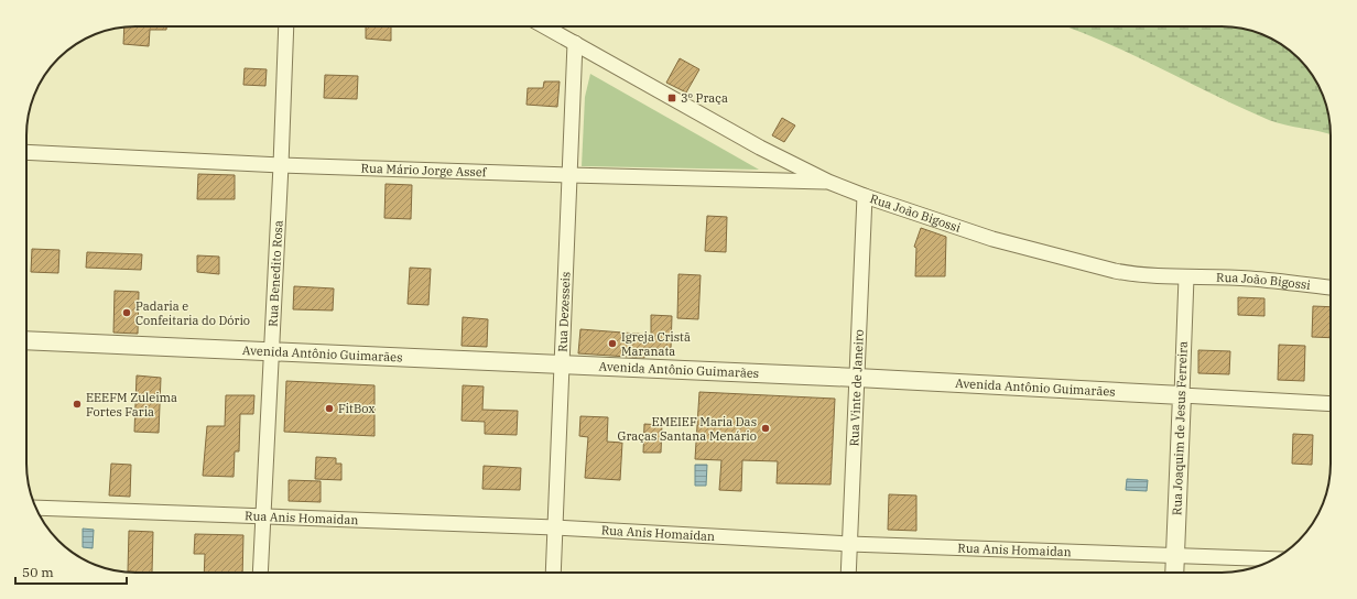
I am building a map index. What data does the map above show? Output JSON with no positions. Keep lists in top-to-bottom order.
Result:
{
  "streets": {
    "street": [
      "Rua Mário Jorge Assef",
      "Rua João Bigossi",
      "Rua Benedito Rosa",
      "Rua Dezesseis",
      "Avenida Antônio Guimarães",
      "Rua Vinte de Janeiro",
      "Rua Joaquim de Jesus Ferreira",
      "Rua Anis Homaidan"
    ]
  },
  "crossings": [
    ["Rua Mário Jorge Assef", "Rua João Bigossi"],
    ["Rua Mário Jorge Assef", "Rua Benedito Rosa"],
    ["Rua Mário Jorge Assef", "Rua Dezesseis"],
    ["Rua João Bigossi", "Rua Dezesseis"],
    ["Rua João Bigossi", "Rua Vinte de Janeiro"],
    ["Rua João Bigossi", "Rua Joaquim de Jesus Ferreira"],
    ["Rua Benedito Rosa", "Avenida Antônio Guimarães"],
    ["Rua Benedito Rosa", "Rua Anis Homaidan"],
    ["Rua Dezesseis", "Avenida Antônio Guimarães"],
    ["Rua Dezesseis", "Rua Anis Homaidan"],
    ["Avenida Antônio Guimarães", "Rua Vinte de Janeiro"],
    ["Avenida Antônio Guimarães", "Rua Joaquim de Jesus Ferreira"],
    ["Rua Vinte de Janeiro", "Rua Anis Homaidan"],
    ["Rua Joaquim de Jesus Ferreira", "Rua Anis Homaidan"]
  ],
  "places": {
    "transit": ["3º Praça"],
    "other": [
      "Padaria e Confeitaria do Dório",
      "Igreja Cristã Maranata",
      "EEEFM Zuleima Fortes Faria",
      "FitBox",
      "EMEIEF Maria Das Graças Santana Menário"
    ]
  },
  "scale_bar": "50 m"
}
